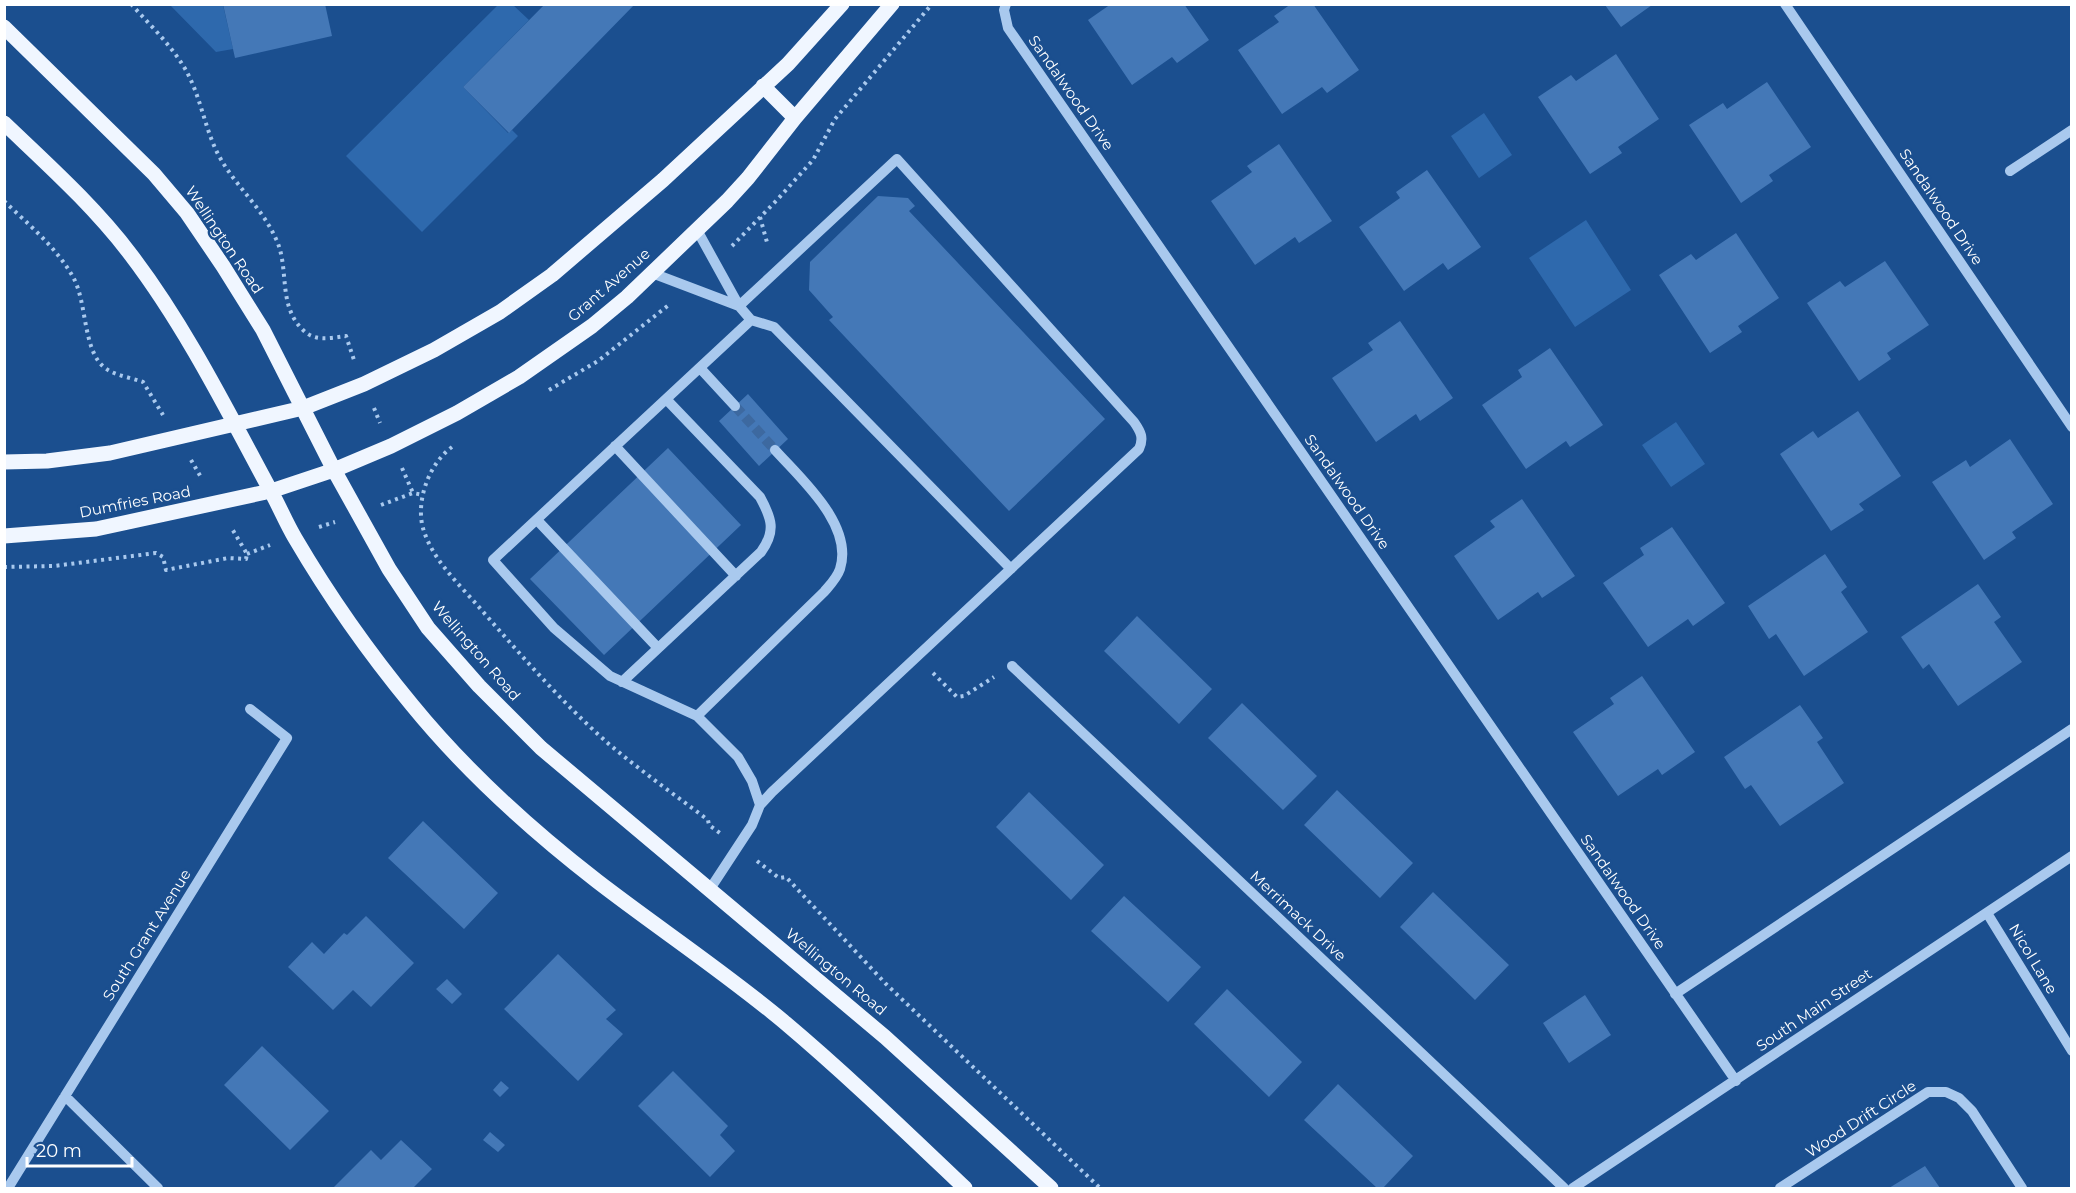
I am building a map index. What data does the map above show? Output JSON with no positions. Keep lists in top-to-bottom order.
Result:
{
  "streets": {
    "main road": ["Wellington Road", "Grant Avenue", "Dumfries Road"],
    "street": [
      "Sandalwood Drive",
      "Merrimack Drive",
      "South Grant Avenue",
      "Nicol Lane",
      "South Main Street",
      "Wood Drift Circle"
    ]
  },
  "crossings": [
    ["Sandalwood Drive", "South Main Street"],
    ["Wellington Road", "Grant Avenue"],
    ["Grant Avenue", "Dumfries Road"],
    ["Nicol Lane", "South Main Street"]
  ],
  "scale_bar": "20 m"
}
